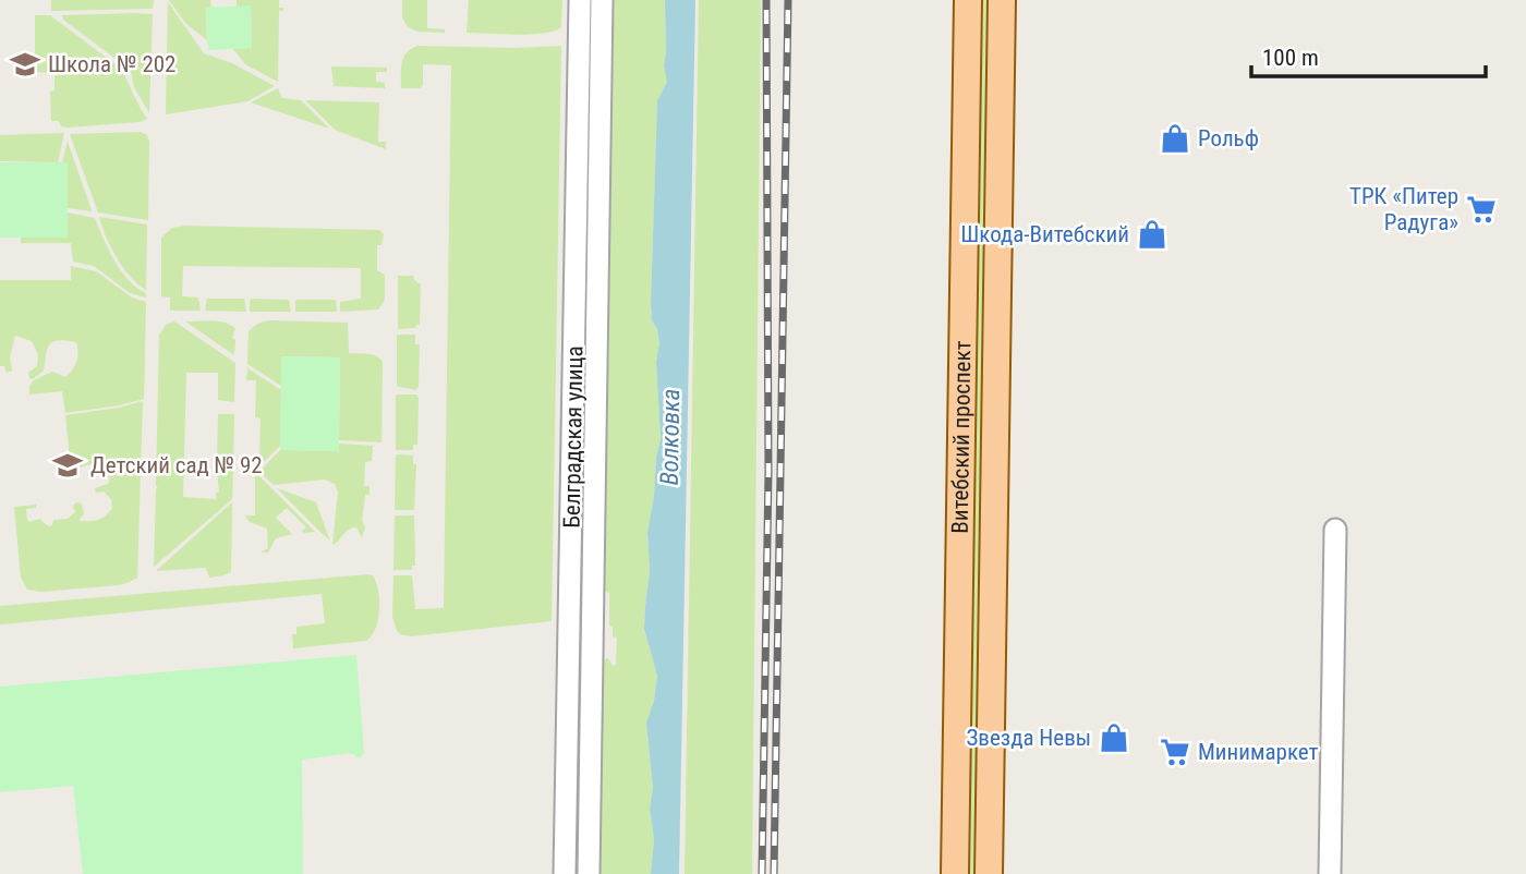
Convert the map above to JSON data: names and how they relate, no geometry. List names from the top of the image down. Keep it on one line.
{"streets":{"main road":["Витебский проспект"],"street":["Белградская улица"]},"water":["Волковка"],"places":{"school or university":["Школа № 202","Детский сад № 92"],"shop":["Рольф","Шкода-Витебский","Звезда Невы"],"supermarket":["ТРК «Питер Радуга»","Минимаркет"]},"scale_bar":"100 m"}
